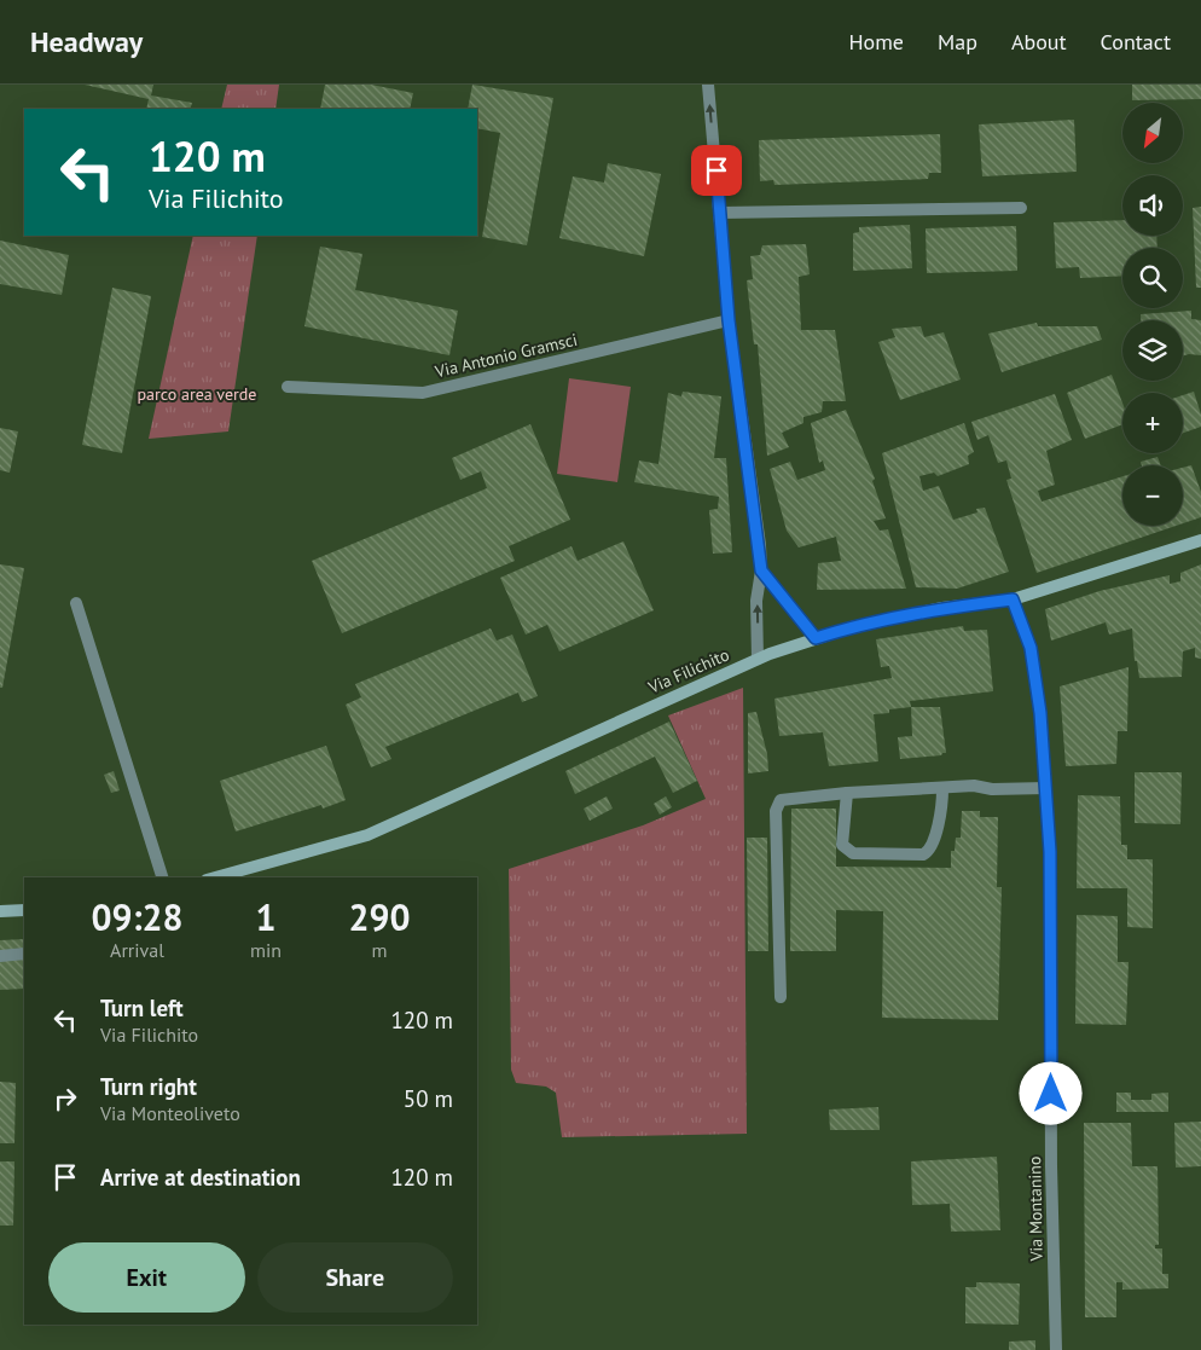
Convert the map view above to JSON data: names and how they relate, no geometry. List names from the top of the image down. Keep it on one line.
{"streets":{"street":["Via Antonio Gramsci","Via Filichito","Via Montanino"]},"crossings":[["Via Filichito","Via Montanino"]],"parks":["parco area verde"],"north":"bottom left","page":{"header":"Headway","nav":["Home","Map","About","Contact"],"map_buttons":["+","−"],"turn":["120 m","Via Filichito"],"eta":["09:28","Arrival","1","min","290","m"],"list":[{"name":"Turn left","note":"Via Filichito","value":"120 m"},{"name":"Turn right","note":"Via Monteoliveto","value":"50 m"},{"name":"Arrive at destination","value":"120 m"}],"buttons":["Exit","Share"]}}
